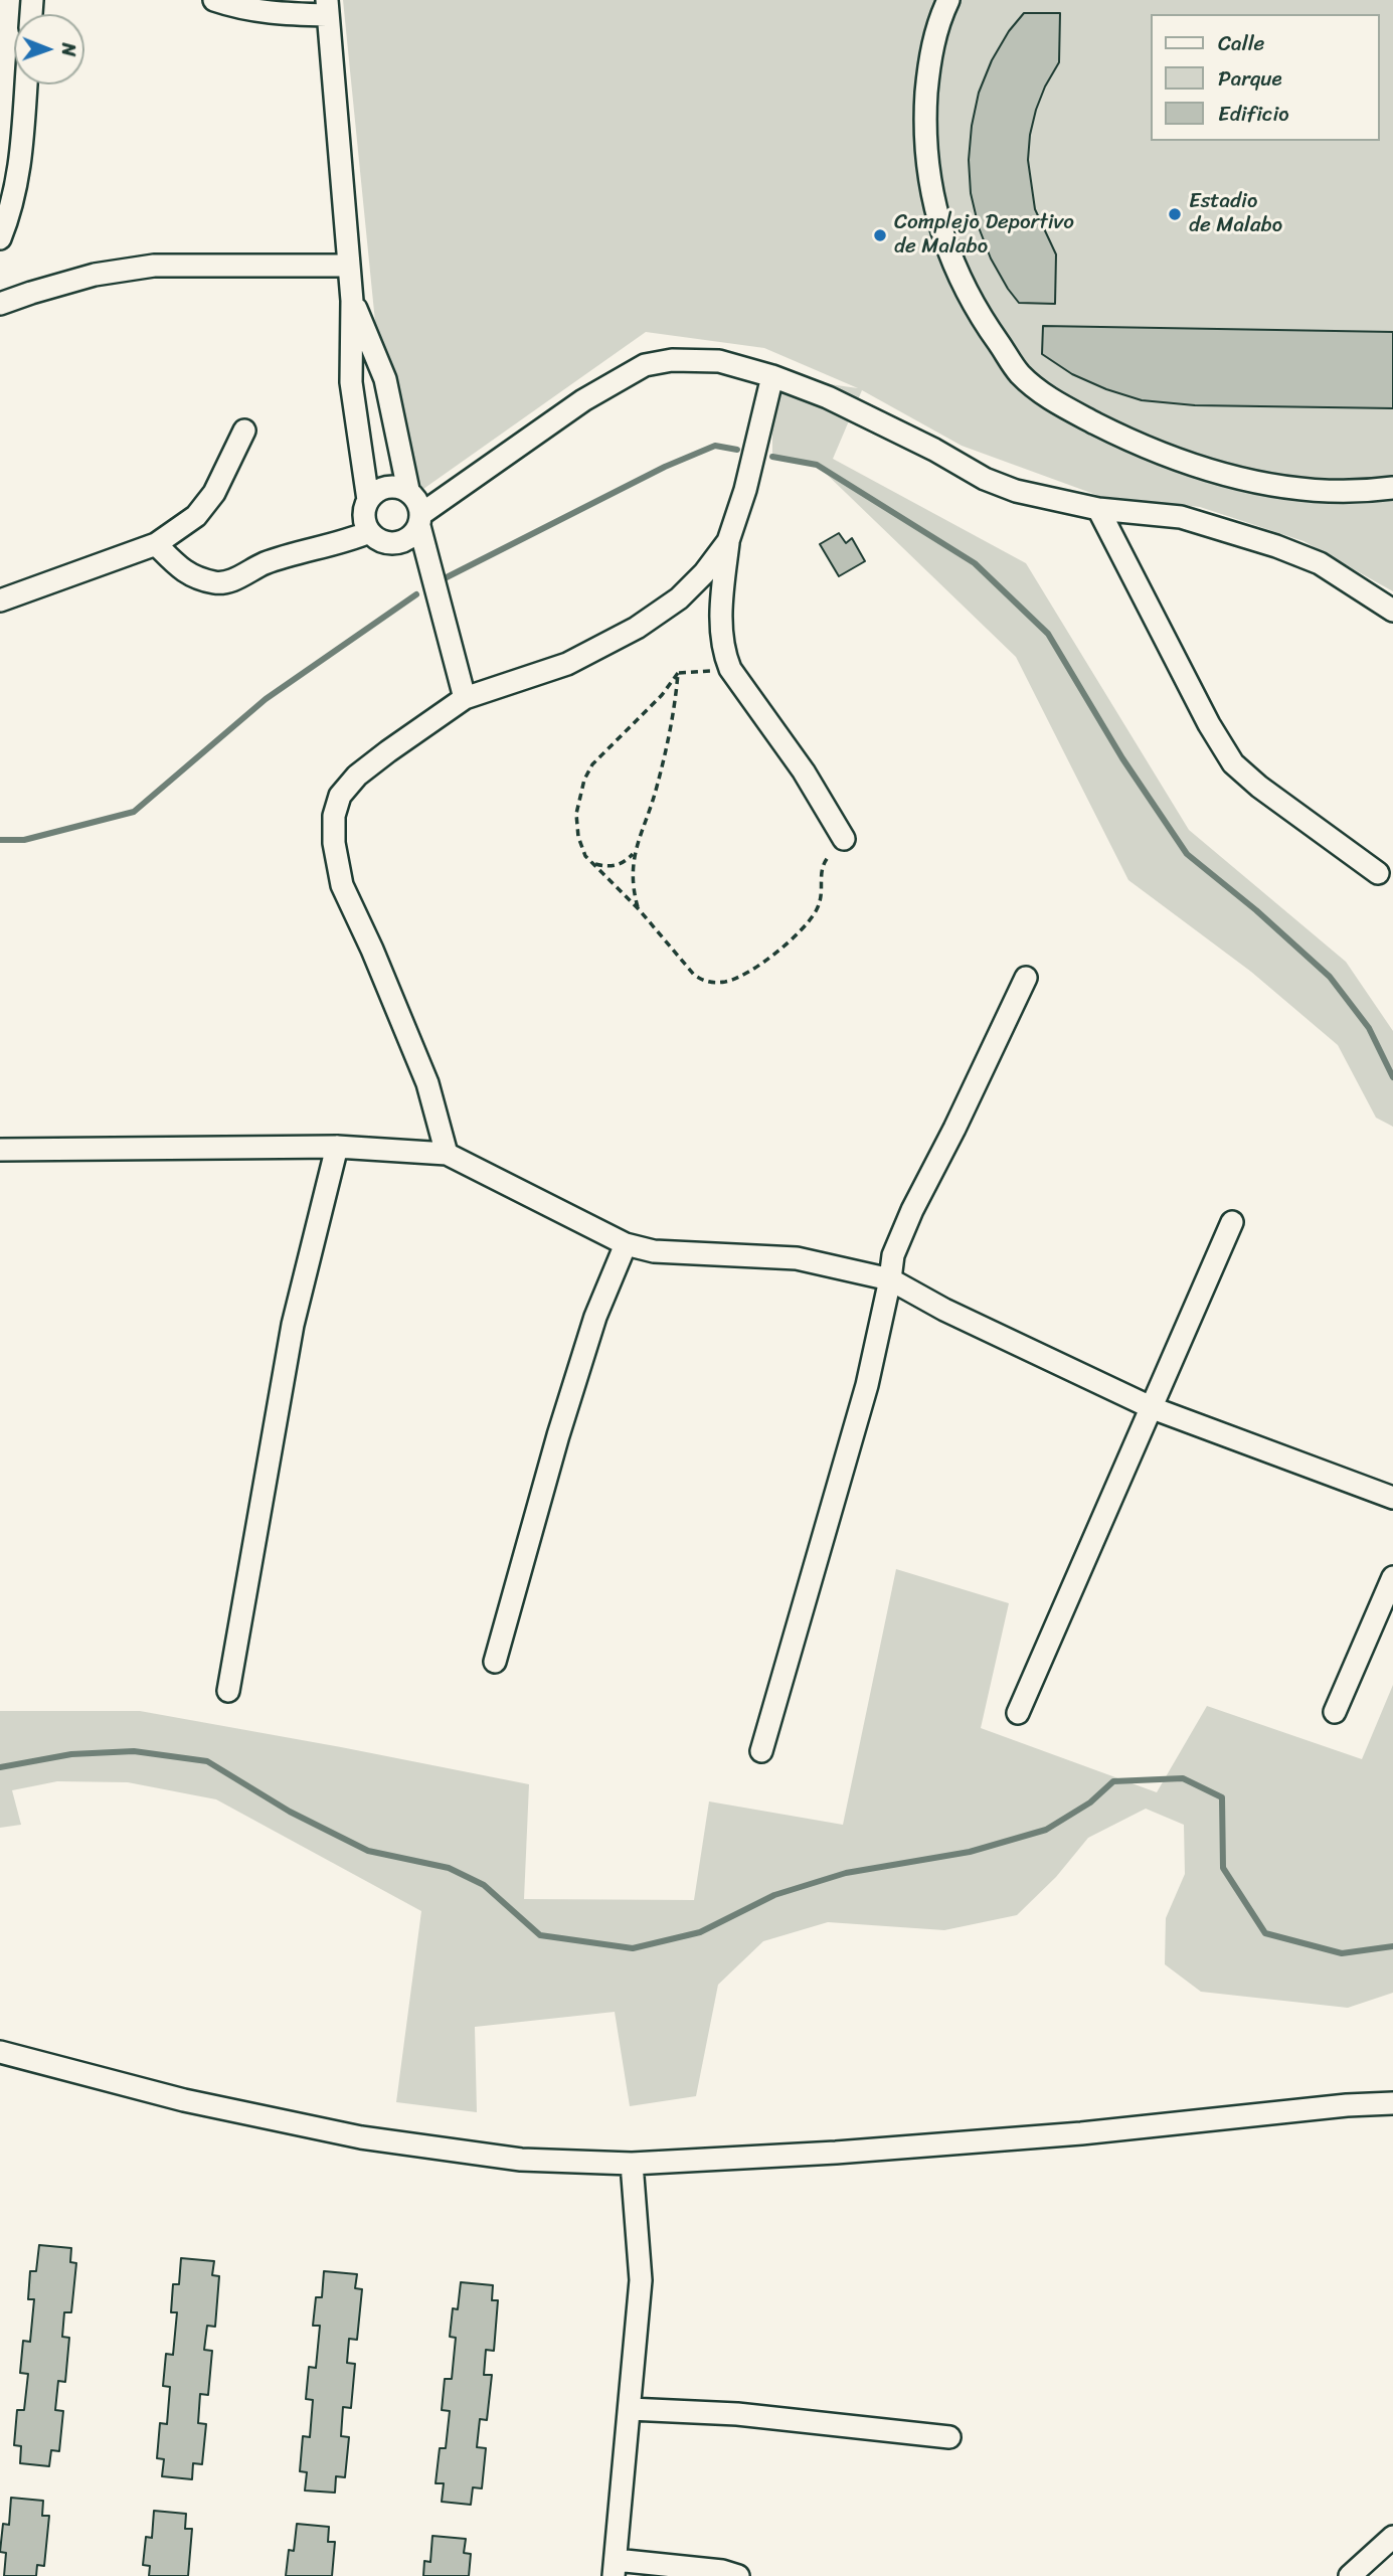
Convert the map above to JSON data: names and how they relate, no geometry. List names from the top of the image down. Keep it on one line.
{"places":["Estadio de Malabo","Complejo Deportivo de Malabo"],"legend":["Calle","Parque","Edificio"],"north":"right"}
